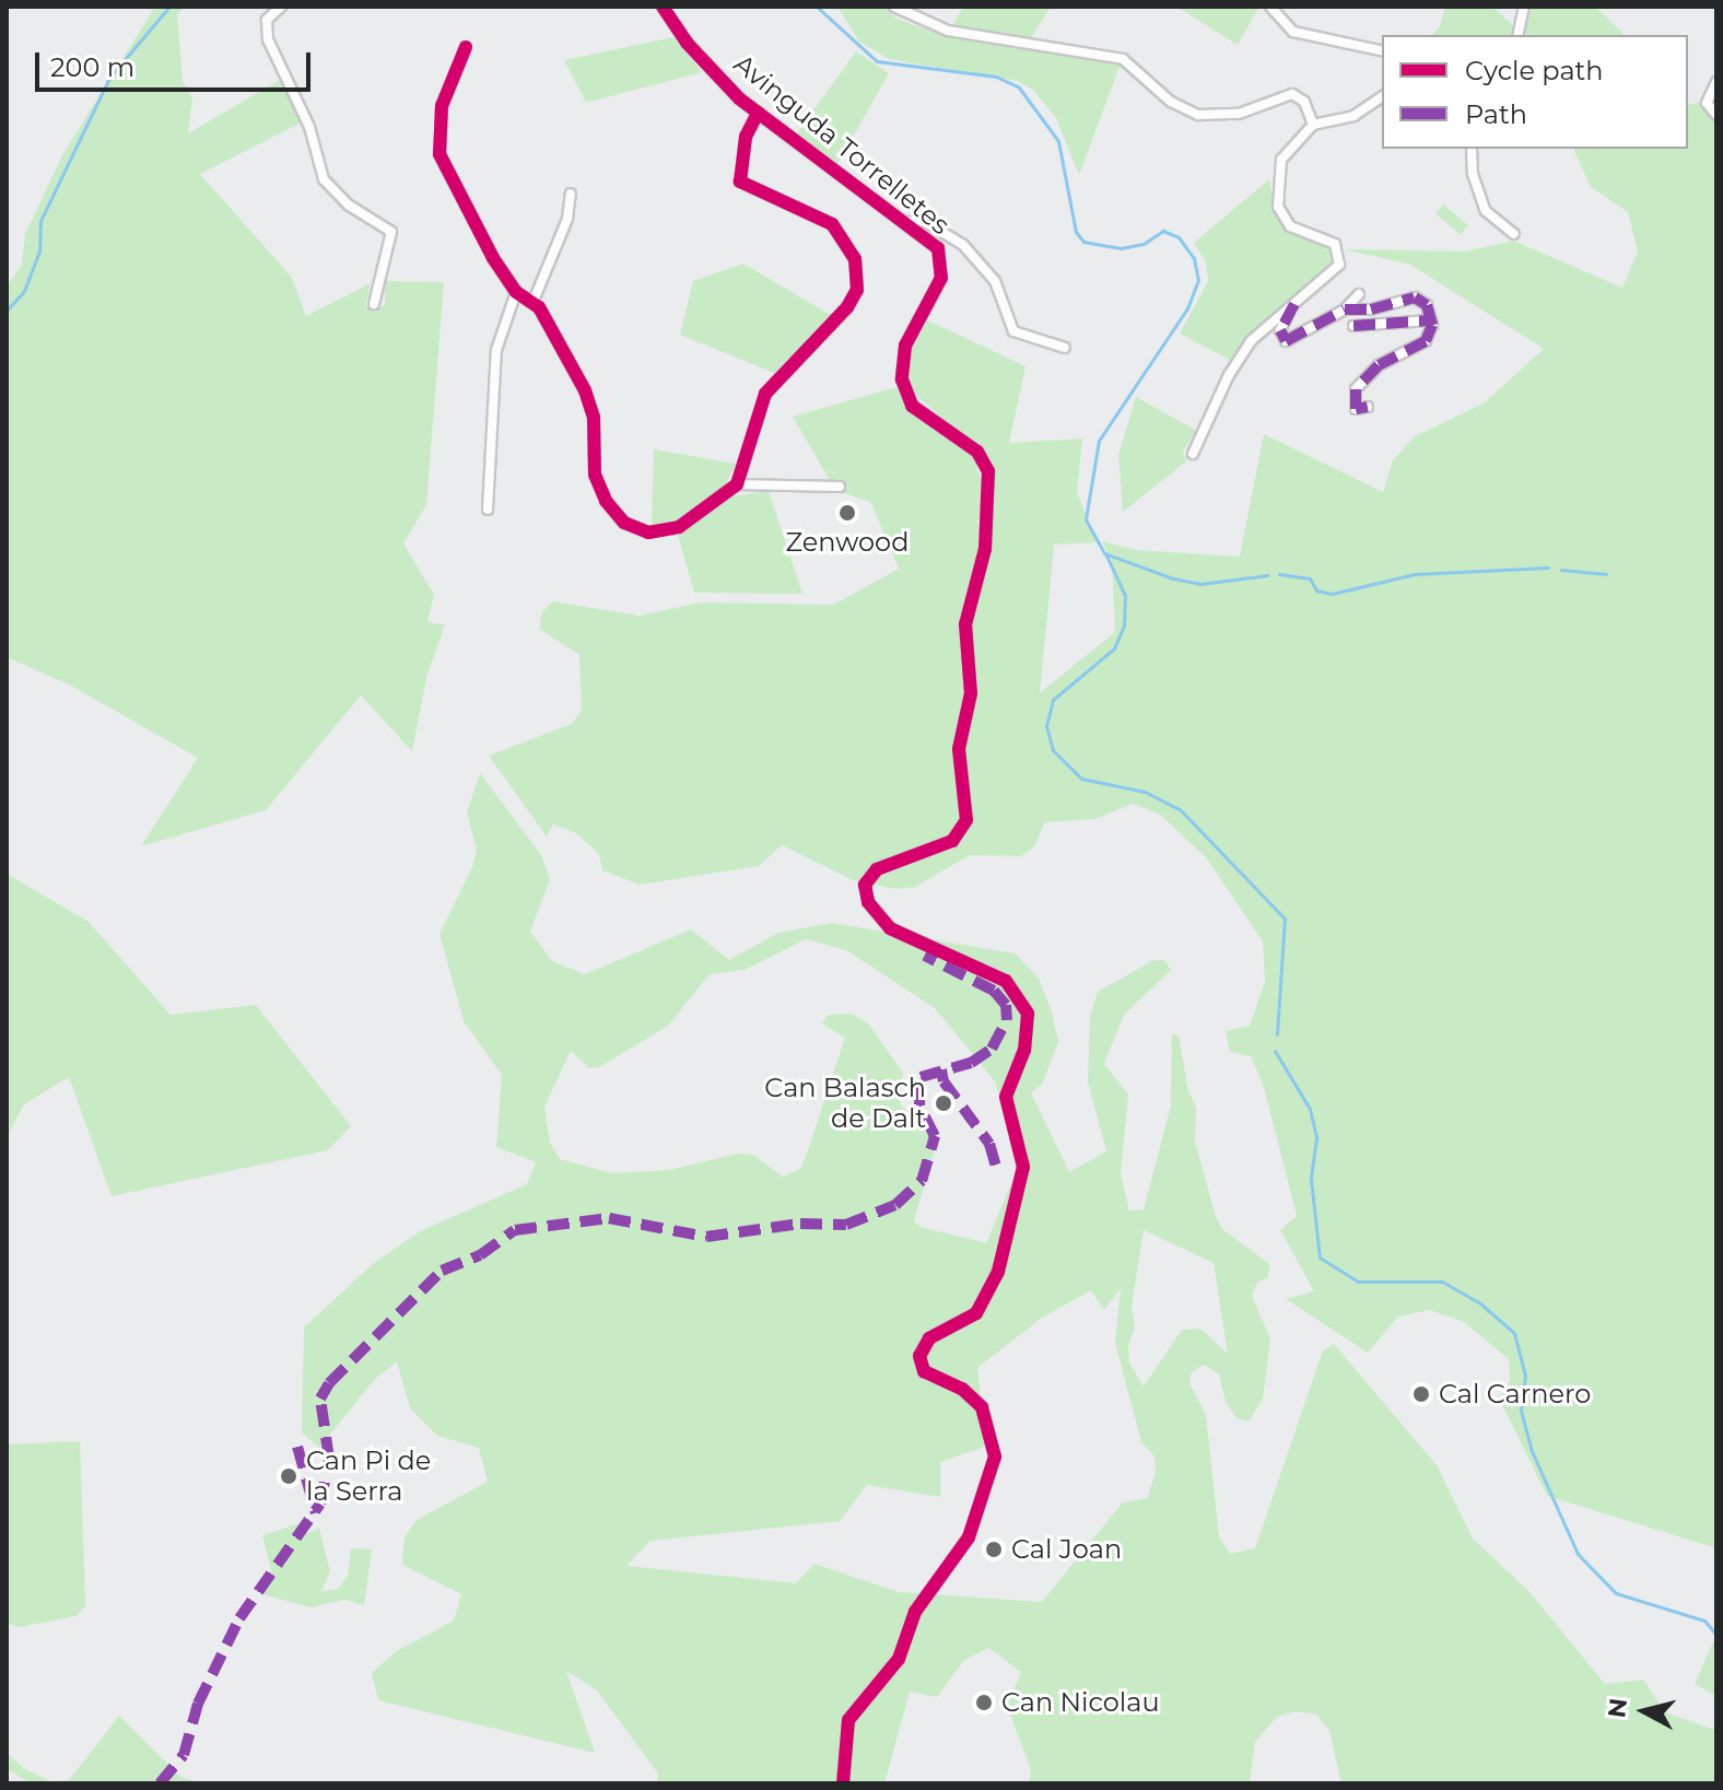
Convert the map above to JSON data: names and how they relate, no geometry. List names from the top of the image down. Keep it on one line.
{"streets":{"street":["Avinguda Torrelletes"]},"places":["Zenwood","Can Balasch de Dalt","Cal Carnero","Can Pi de la Serra","Cal Joan","Can Nicolau"],"legend":["Cycle path","Path"],"scale_bar":"200 m","north":"left"}
